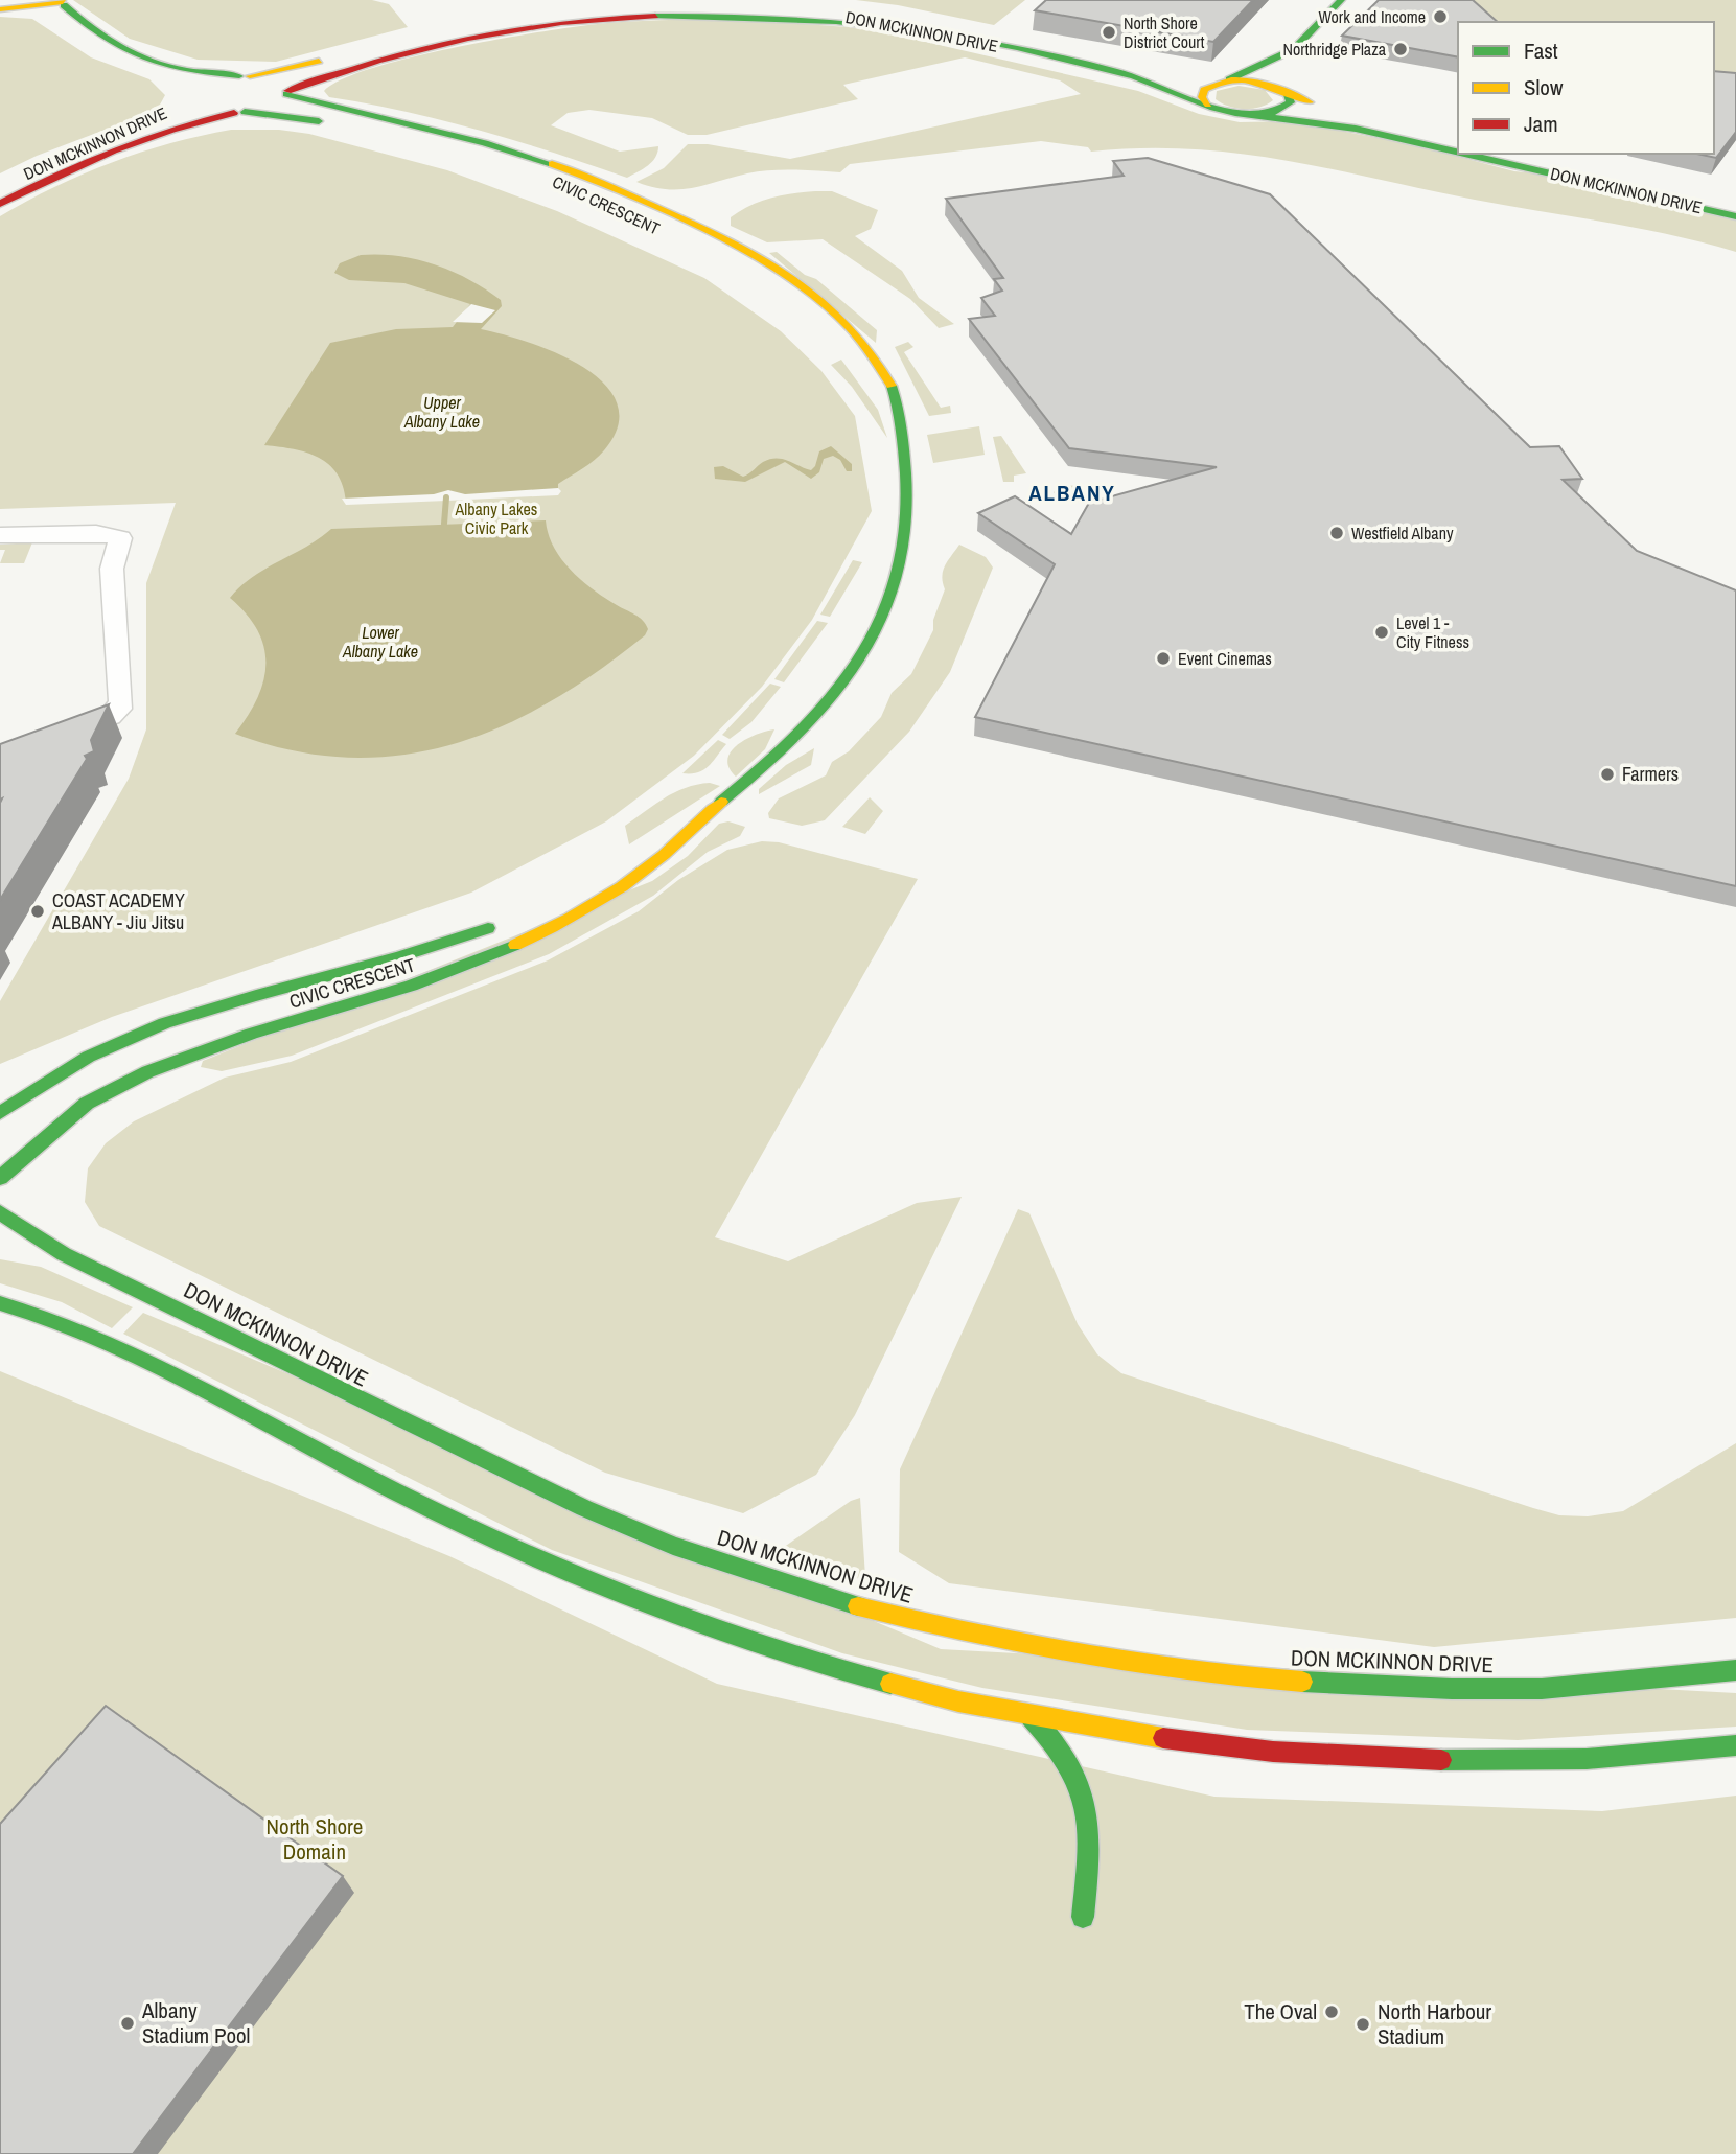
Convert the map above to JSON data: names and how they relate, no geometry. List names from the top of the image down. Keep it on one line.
{"streets":{"main road":["DON MCKINNON DRIVE","CIVIC CRESCENT"]},"crossings":[["DON MCKINNON DRIVE","CIVIC CRESCENT"]],"districts":["ALBANY"],"water":["Upper Albany Lake","Lower Albany Lake"],"parks":["Albany Lakes Civic Park","North Shore Domain"],"places":["Work and Income","North Shore District Court","Northridge Plaza","Westfield Albany","Level 1 - City Fitness","Event Cinemas","Farmers","COAST ACADEMY ALBANY - Jiu Jitsu","The Oval","Albany Stadium Pool","North Harbour Stadium"],"legend":["Fast","Slow","Jam"]}
